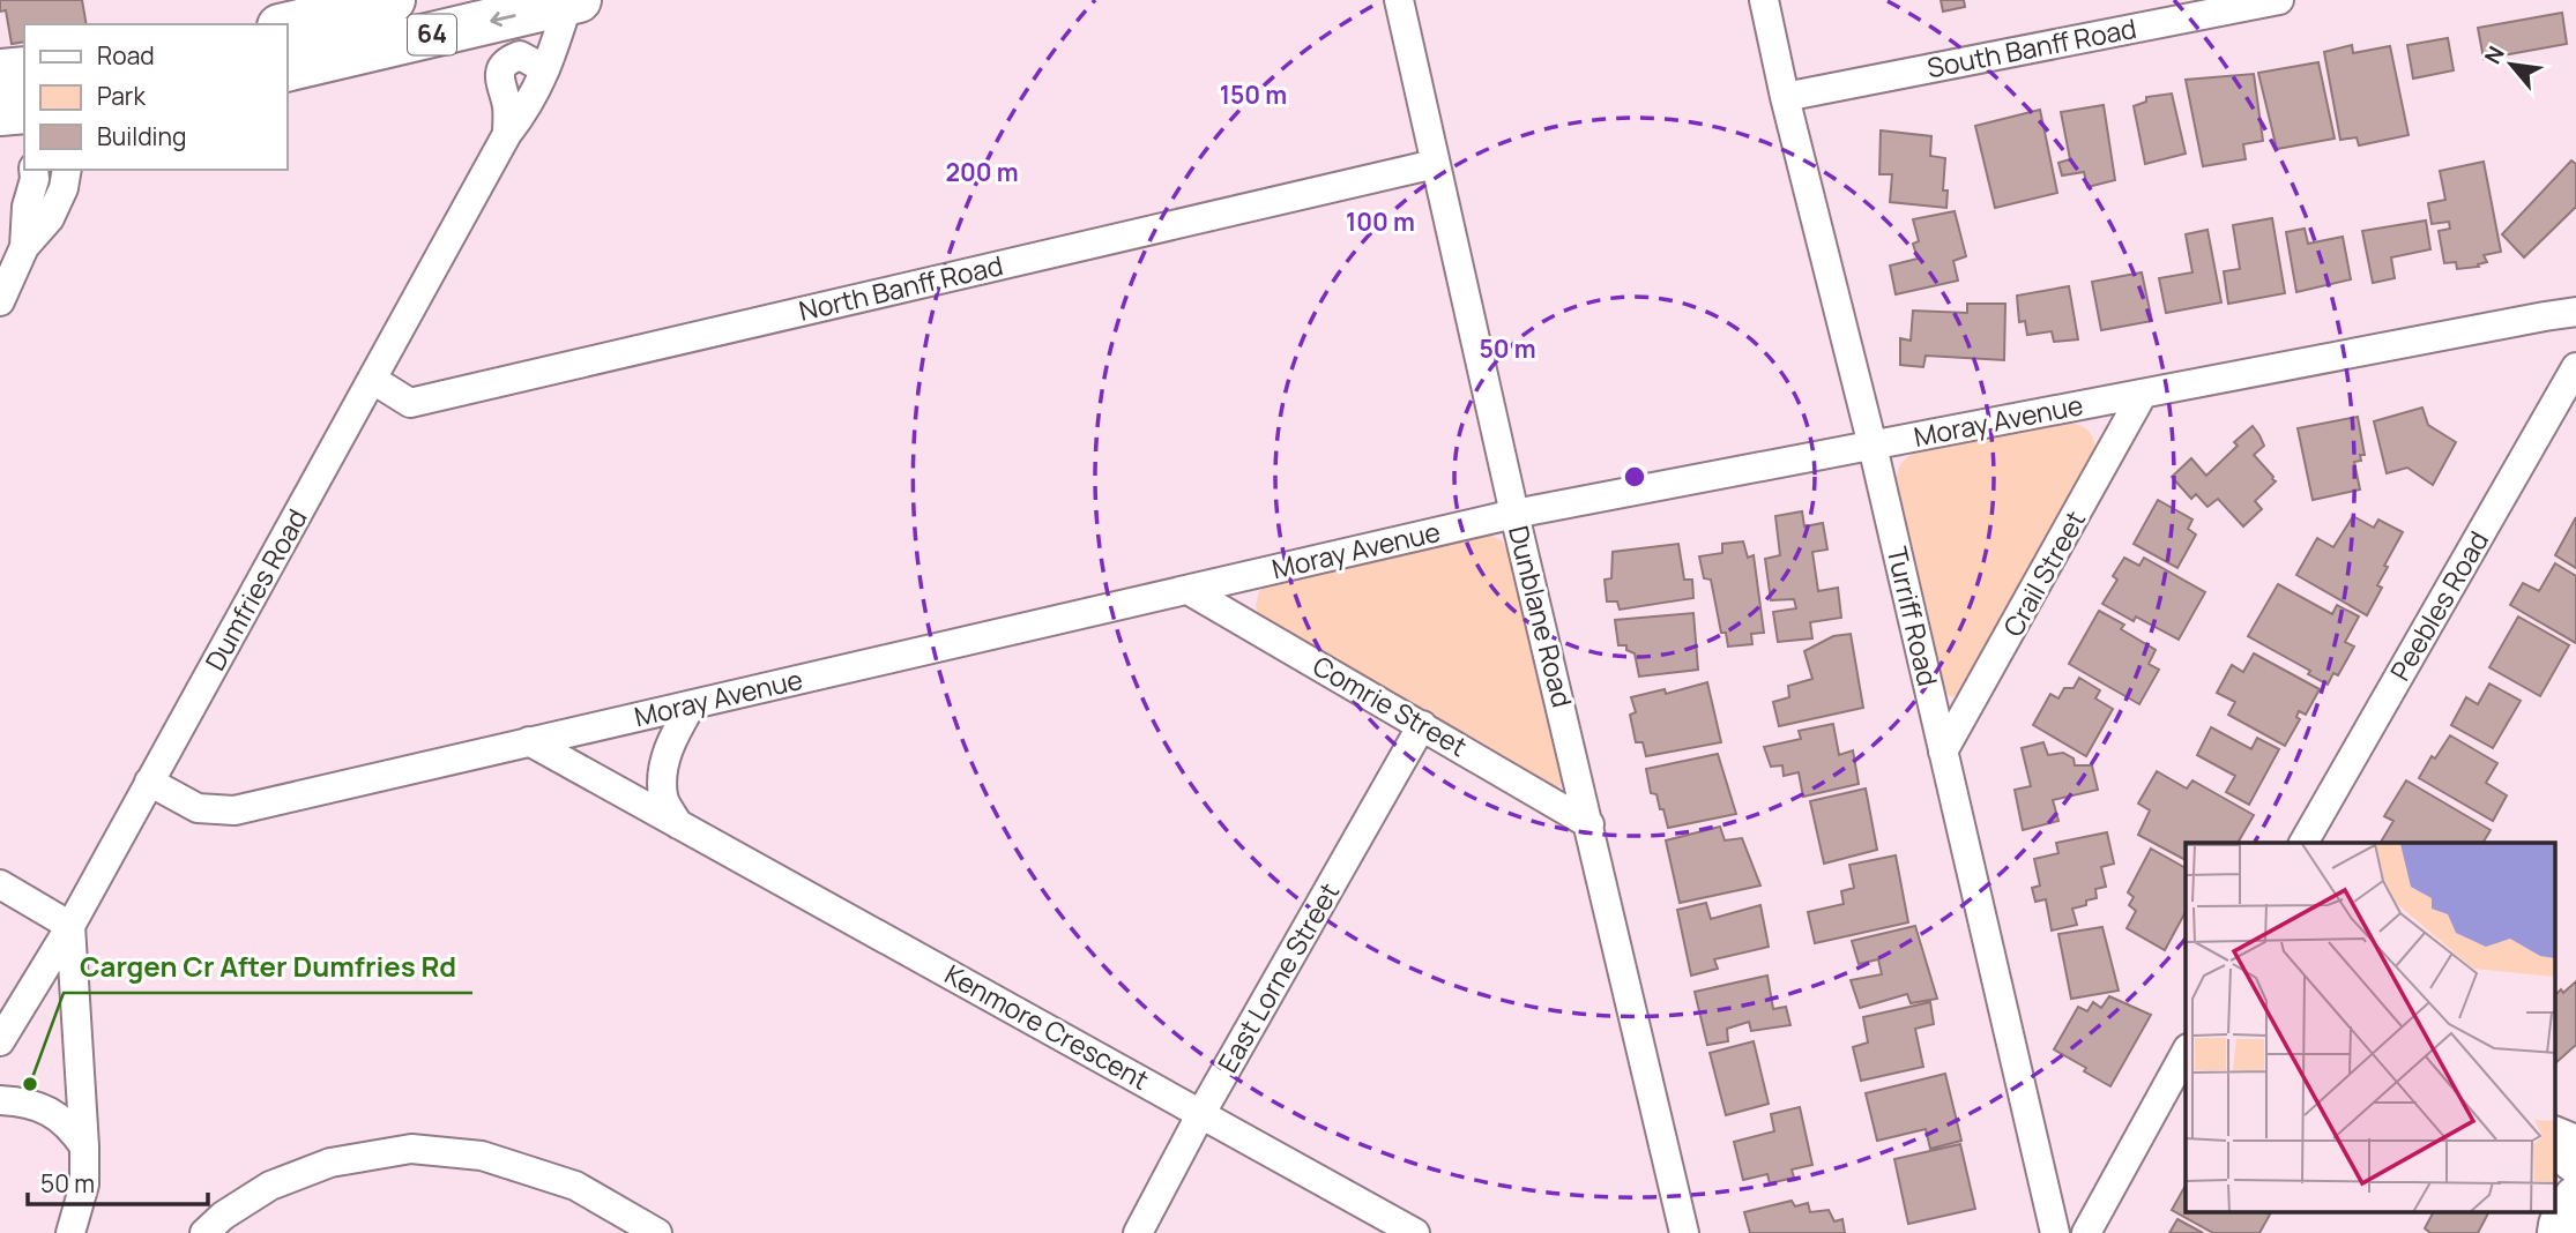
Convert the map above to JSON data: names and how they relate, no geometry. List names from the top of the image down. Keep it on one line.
{"streets":{"main road":["64"],"street":["South Banff Road","North Banff Road","Moray Avenue","Crail Street","Dumfries Road","Peebles Road","Dunblane Road","Turriff Road","Comrie Street","East Lorne Street","Kenmore Crescent"]},"crossings":[["64","Dumfries Road"],["South Banff Road","Turriff Road"],["North Banff Road","Dumfries Road"],["North Banff Road","Dunblane Road"],["Moray Avenue","Crail Street"],["Moray Avenue","Dumfries Road"],["Moray Avenue","Dunblane Road"],["Moray Avenue","Turriff Road"],["Moray Avenue","Comrie Street"],["Moray Avenue","Kenmore Crescent"],["Crail Street","Turriff Road"],["Dunblane Road","Comrie Street"],["Comrie Street","East Lorne Street"],["East Lorne Street","Kenmore Crescent"]],"places":["Cargen Cr After Dumfries Rd"],"legend":["Road","Park","Building"],"scale_bar":"50 m","north":"top left","rings":["150 m","200 m","100 m","50 m"]}
